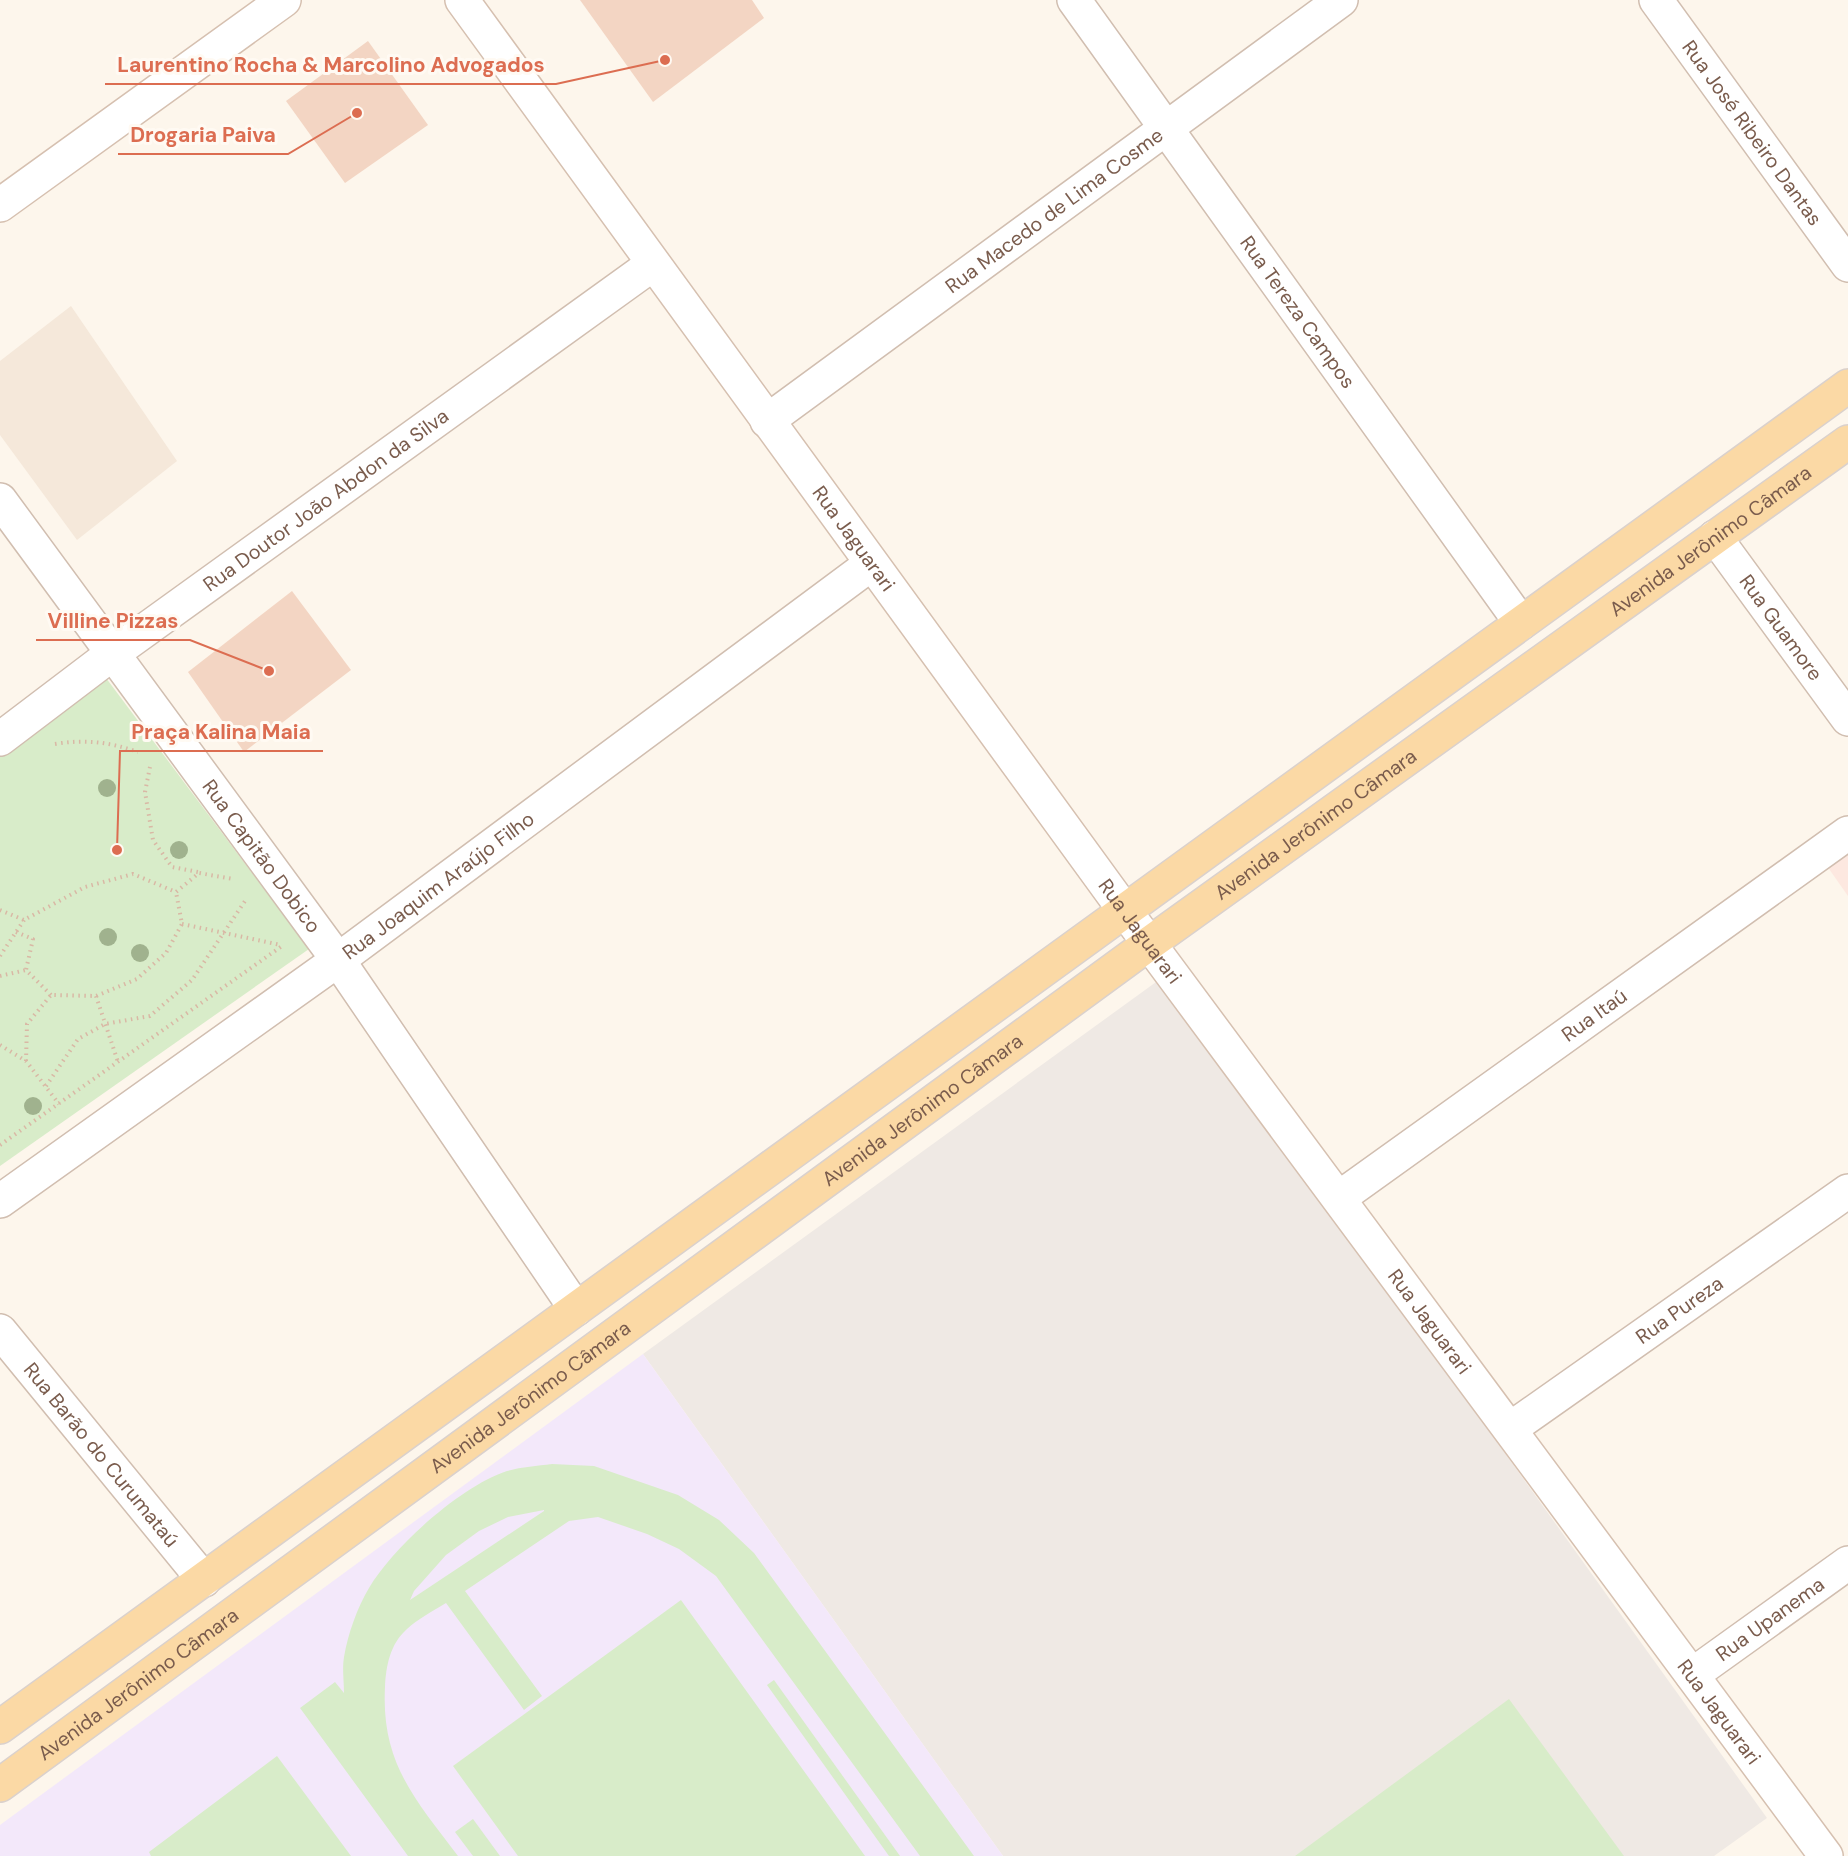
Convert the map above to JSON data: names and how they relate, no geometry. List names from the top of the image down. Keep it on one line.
{"streets":{"main road":["Avenida Jerônimo Câmara"],"street":["Rua José Ribeiro Dantas","Rua Macedo de Lima Cosme","Rua Tereza Campos","Rua Doutor João Abdon da Silva","Rua Jaguarari","Rua Guamore","Rua Capitão Dobico","Rua Joaquim Araújo Filho","Rua Itaú","Rua Pureza","Rua Barão do Curumataú","Rua Upanema"]},"crossings":[["Rua Macedo de Lima Cosme","Rua Tereza Campos"],["Rua Macedo de Lima Cosme","Rua Jaguarari"],["Rua Tereza Campos","Avenida Jerônimo Câmara"],["Rua Doutor João Abdon da Silva","Rua Jaguarari"],["Rua Doutor João Abdon da Silva","Rua Capitão Dobico"],["Rua Jaguarari","Avenida Jerônimo Câmara"],["Rua Jaguarari","Rua Joaquim Araújo Filho"],["Rua Jaguarari","Rua Itaú"],["Rua Jaguarari","Rua Pureza"],["Rua Jaguarari","Rua Upanema"],["Avenida Jerônimo Câmara","Rua Guamore"],["Avenida Jerônimo Câmara","Rua Capitão Dobico"],["Avenida Jerônimo Câmara","Rua Barão do Curumataú"],["Rua Capitão Dobico","Rua Joaquim Araújo Filho"]],"places":["Laurentino Rocha & Marcolino Advogados","Drogaria Paiva","Villine Pizzas","Praça Kalina Maia"]}
